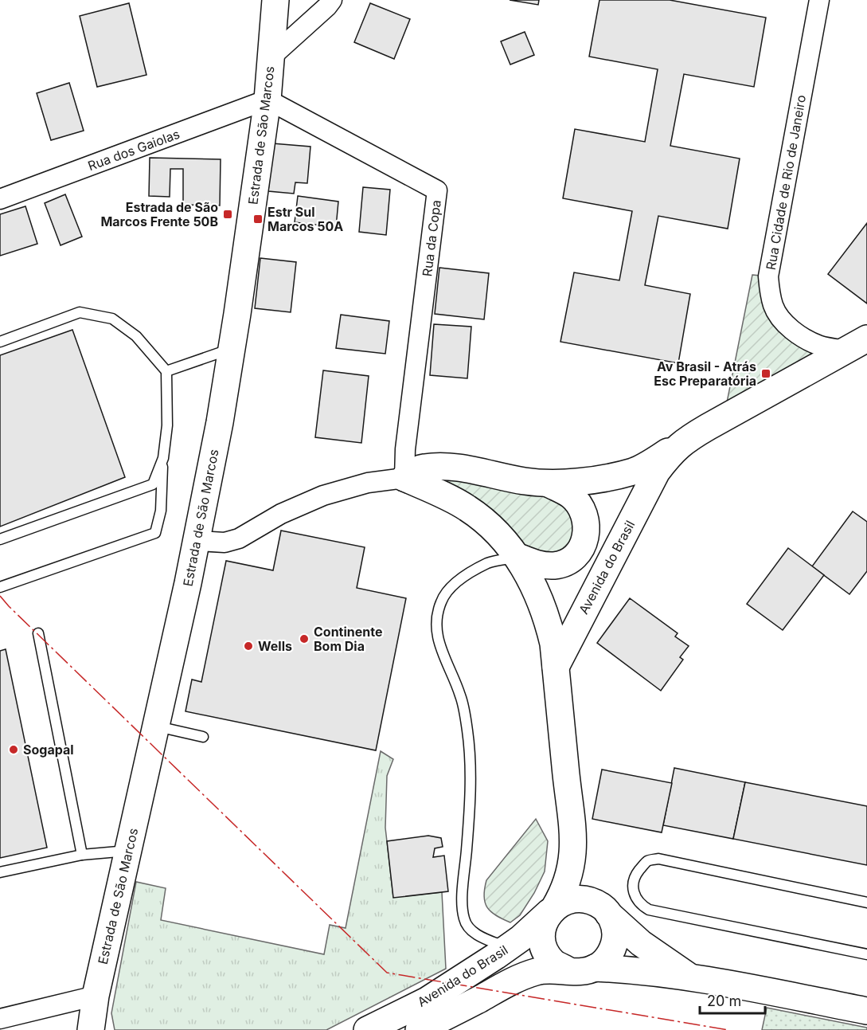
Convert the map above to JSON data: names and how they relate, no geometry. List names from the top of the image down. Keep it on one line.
{"streets":{"street":["Estrada de São Marcos","Rua dos Gaiolas","Rua Cidade de Rio de Janeiro","Rua da Copa","Avenida do Brasil"]},"crossings":[["Estrada de São Marcos","Rua dos Gaiolas"],["Estrada de São Marcos","Rua da Copa"],["Rua dos Gaiolas","Rua da Copa"],["Rua Cidade de Rio de Janeiro","Avenida do Brasil"]],"places":{"transit":["Estrada de São Marcos Frente 50B","Estr Sul Marcos 50A","Av Brasil - Atrás Esc Preparatória"],"other":["Continente Bom Dia","Wells","Sogapal"]},"scale_bar":"20 m"}
